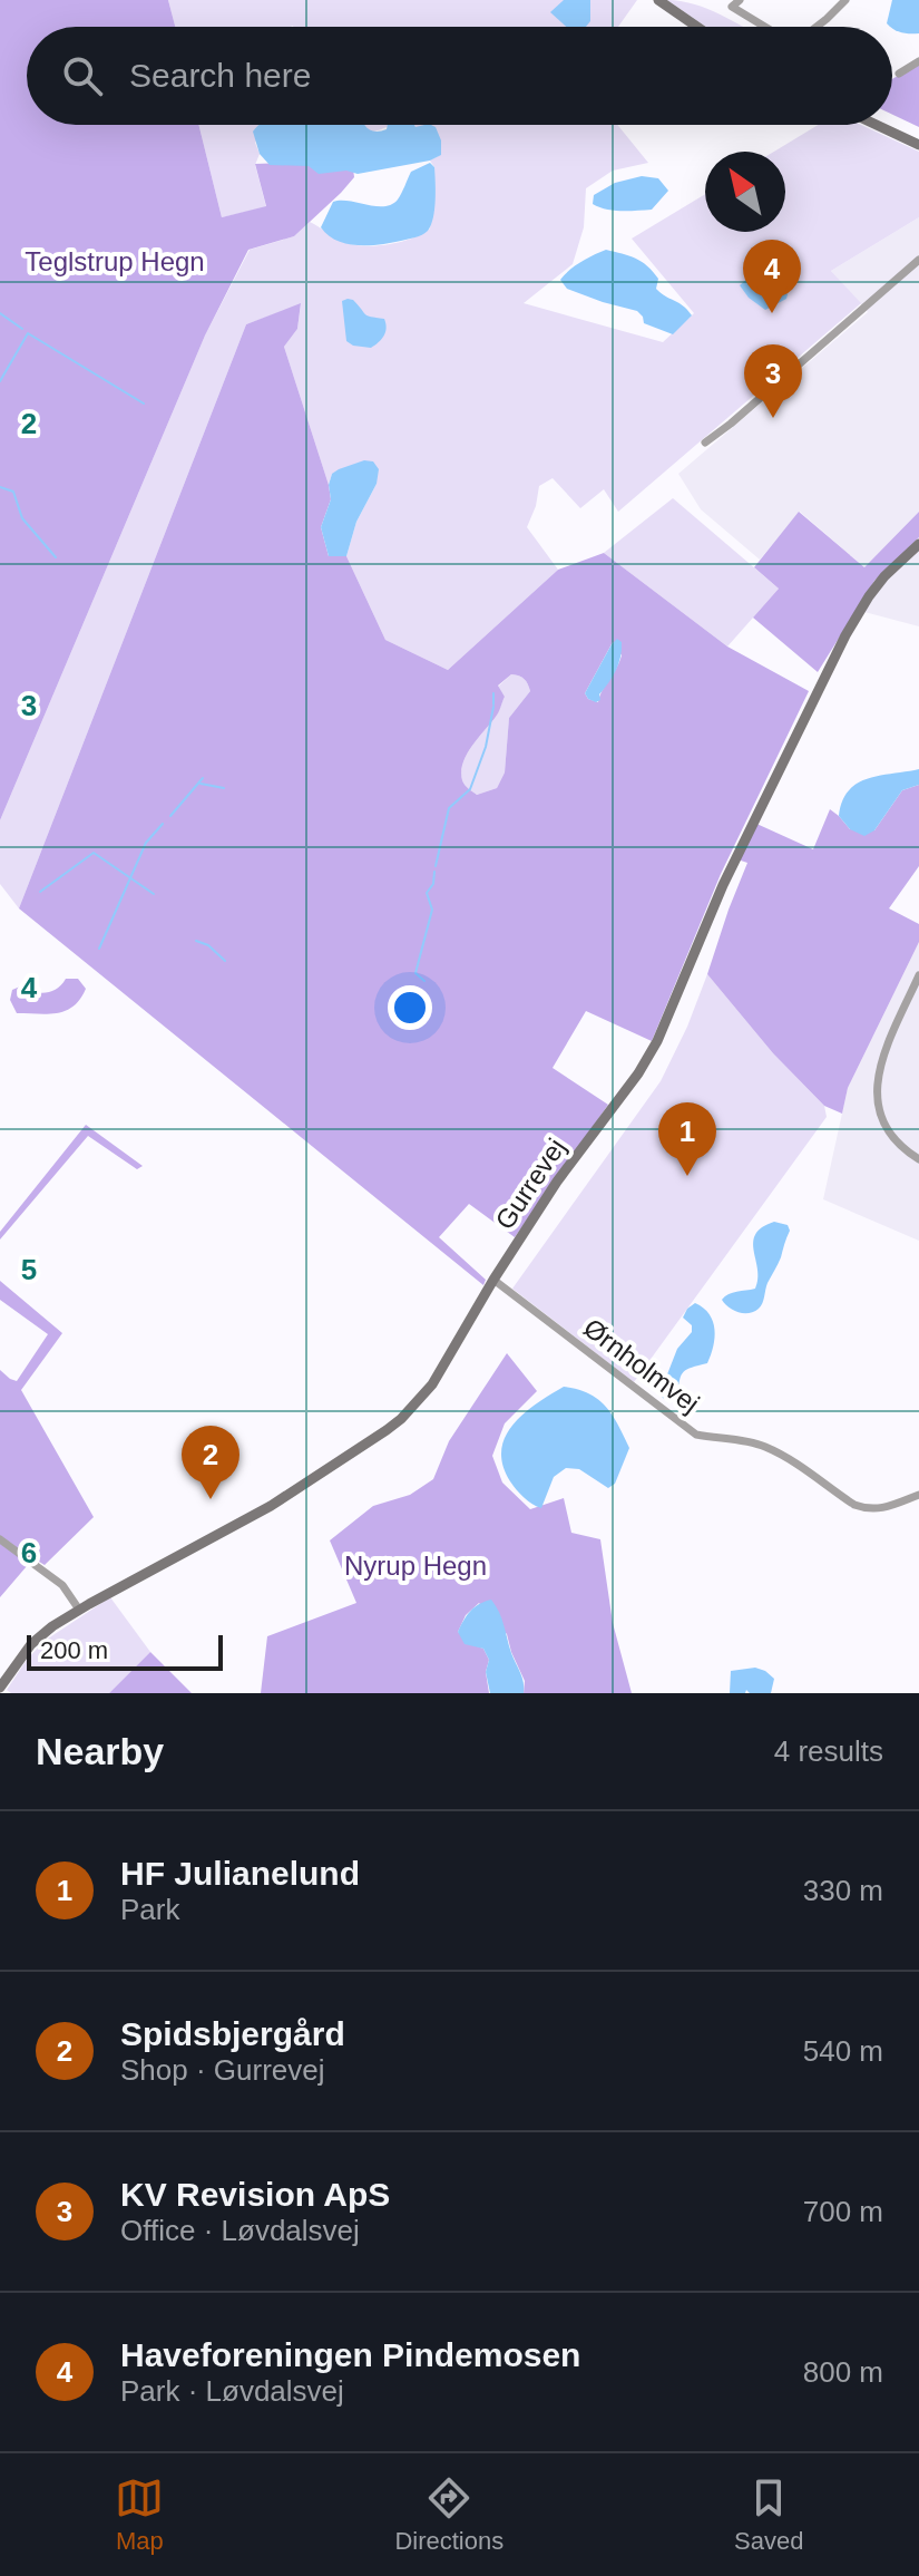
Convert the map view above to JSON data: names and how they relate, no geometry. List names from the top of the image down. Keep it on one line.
{"streets":{"street":["Gurrevej","Ørnholmvej"]},"crossings":[["Gurrevej","Ørnholmvej"]],"parks":["Teglstrup Hegn","Nyrup Hegn"],"scale_bar":"200 m","north":"top left","page":{"search":"Search here","pins":["4","3","1","2"],"scale":"200 m","heading":["Nearby","4 results"],"list":[{"mark":"1","name":"HF Julianelund","note":"Park","value":"330 m"},{"mark":"2","name":"Spidsbjergård","note":"Shop · Gurrevej","value":"540 m"},{"mark":"3","name":"KV Revision ApS","note":"Office · Løvdalsvej","value":"700 m"},{"mark":"4","name":"Haveforeningen Pindemosen","note":"Park · Løvdalsvej","value":"800 m"}],"nav":["Map","Directions","Saved"]},"grid":{"rows":["2","3","4","5","6"]}}
